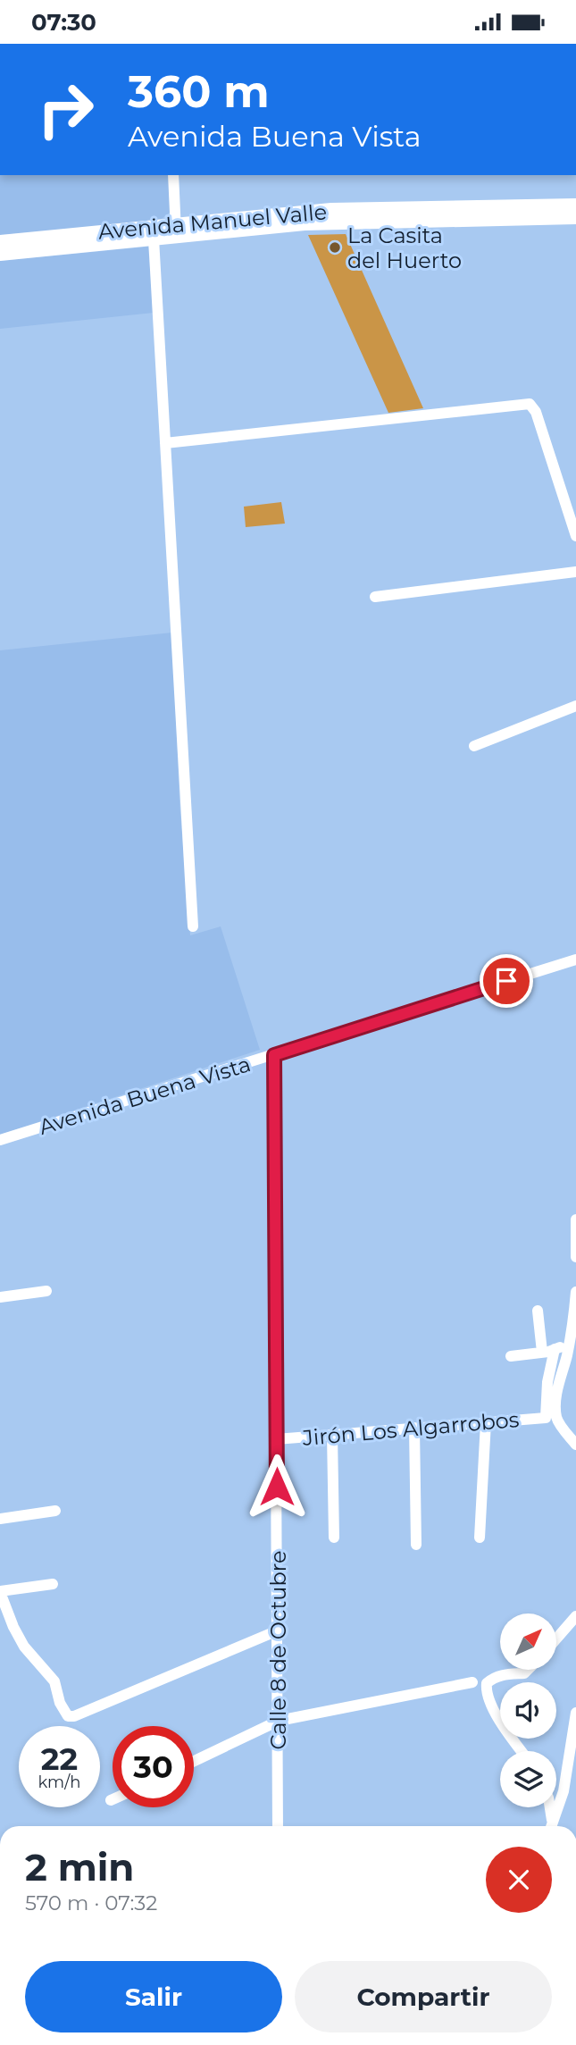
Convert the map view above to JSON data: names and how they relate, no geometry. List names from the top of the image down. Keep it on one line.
{"streets":{"main road":["Avenida Manuel Valle"],"street":["Avenida Buena Vista","Jirón Los Algarrobos","Calle 8 de Octubre"]},"crossings":[["Avenida Buena Vista","Calle 8 de Octubre"],["Jirón Los Algarrobos","Calle 8 de Octubre"]],"places":["La Casita del Huerto"],"north":"top right","page":{"status":"07:30","turn":["360 m","Avenida Buena Vista"],"speed":"22 km/h","limit":"30","heading":["2 min","570 m · 07:32"],"buttons":["Salir","Compartir"]}}
